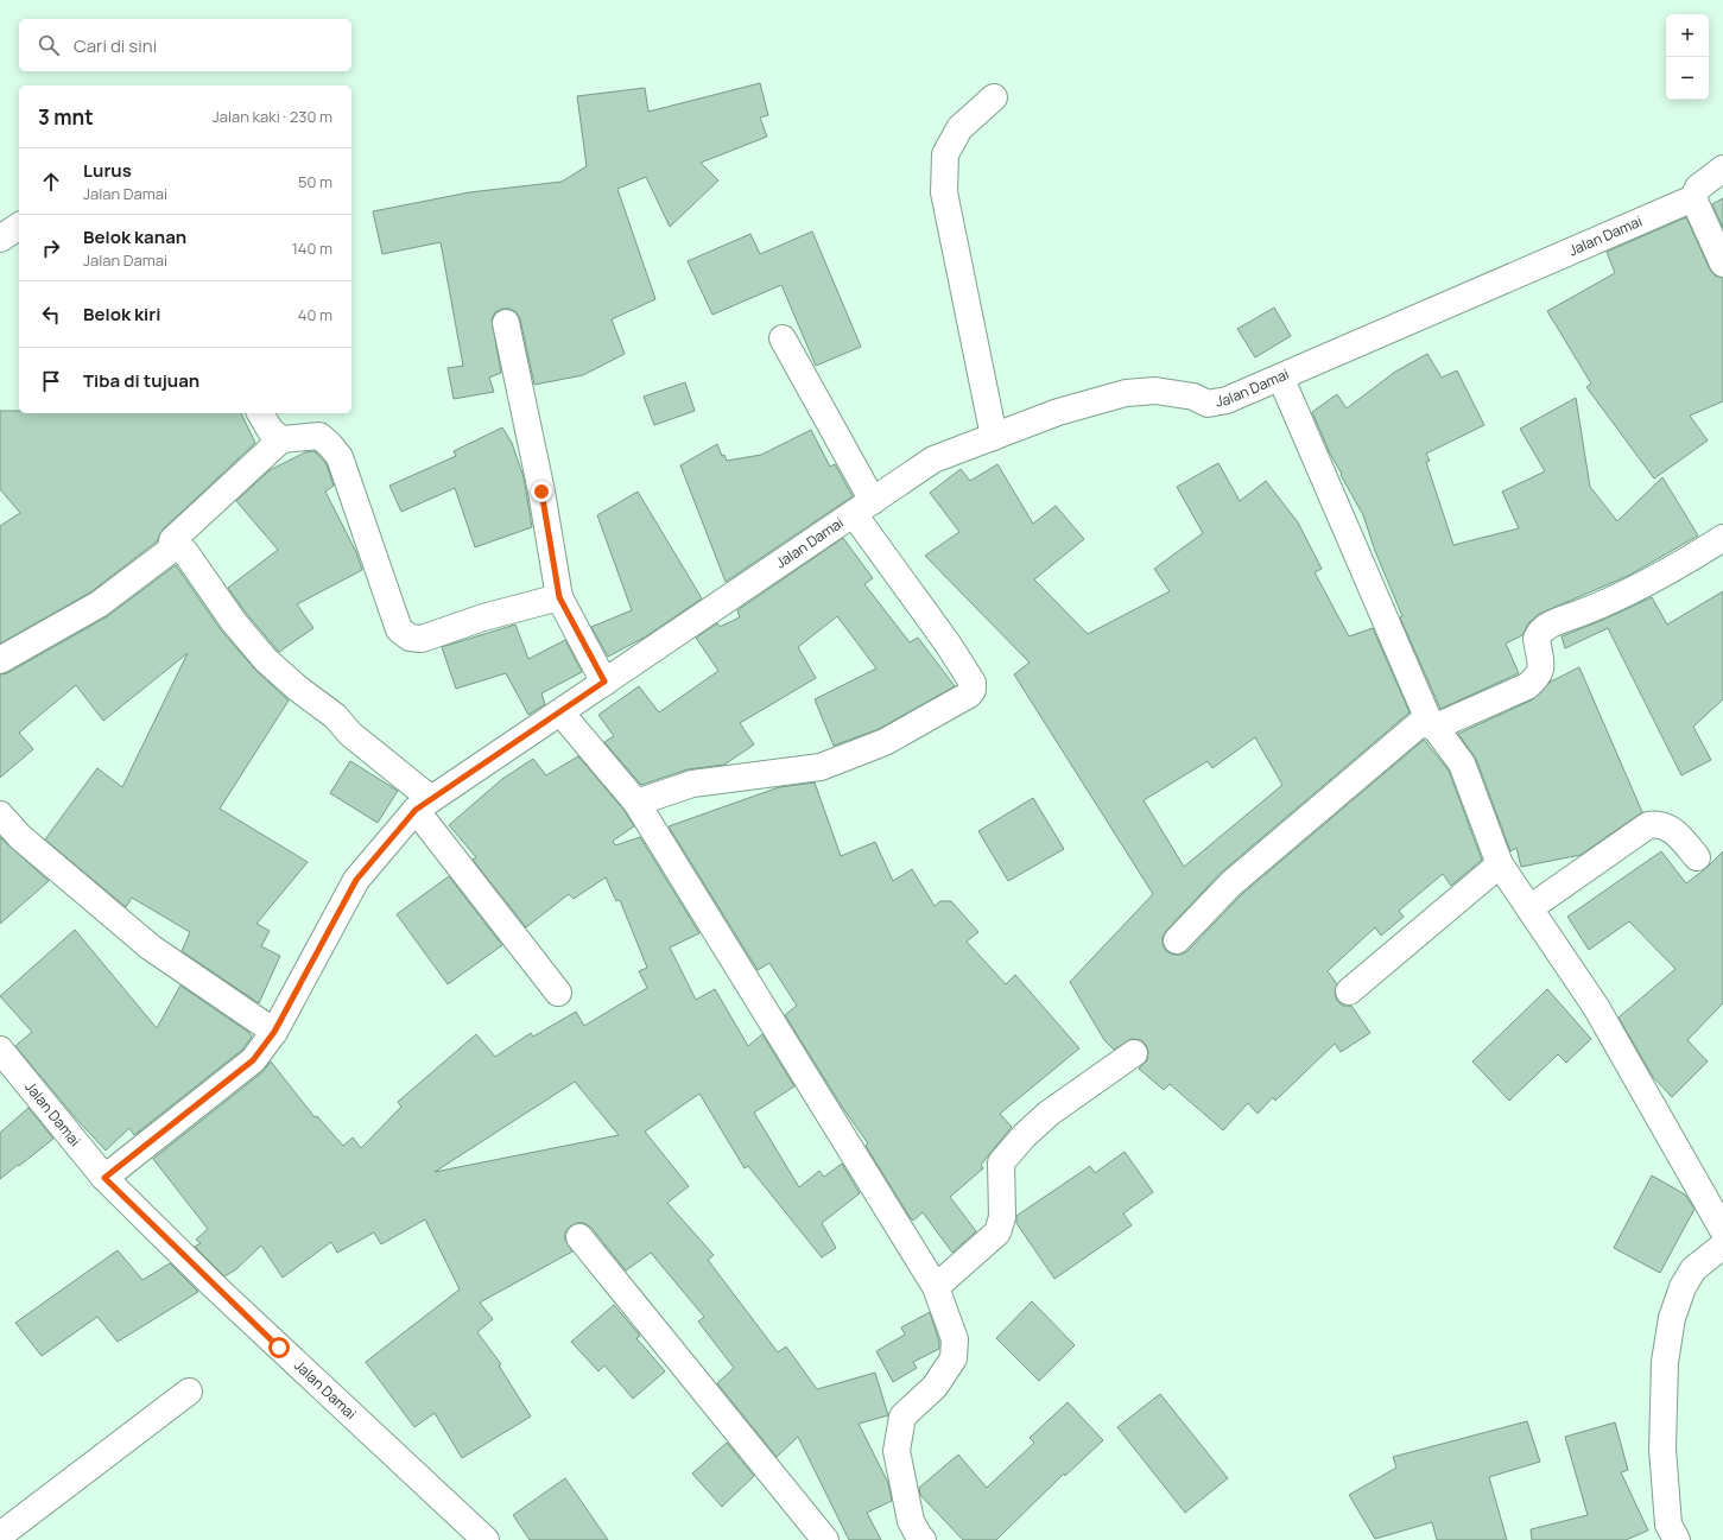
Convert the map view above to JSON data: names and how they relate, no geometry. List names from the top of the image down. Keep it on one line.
{"streets":{"street":["Jalan Damai"]},"page":{"map_buttons":["+","−"],"search":"Cari di sini","heading":["3 mnt","Jalan kaki · 230 m"],"list":[["Lurus","Jalan Damai","50 m"],["Belok kanan","Jalan Damai","140 m"],["Belok kiri","40 m"],"Tiba di tujuan"]}}
